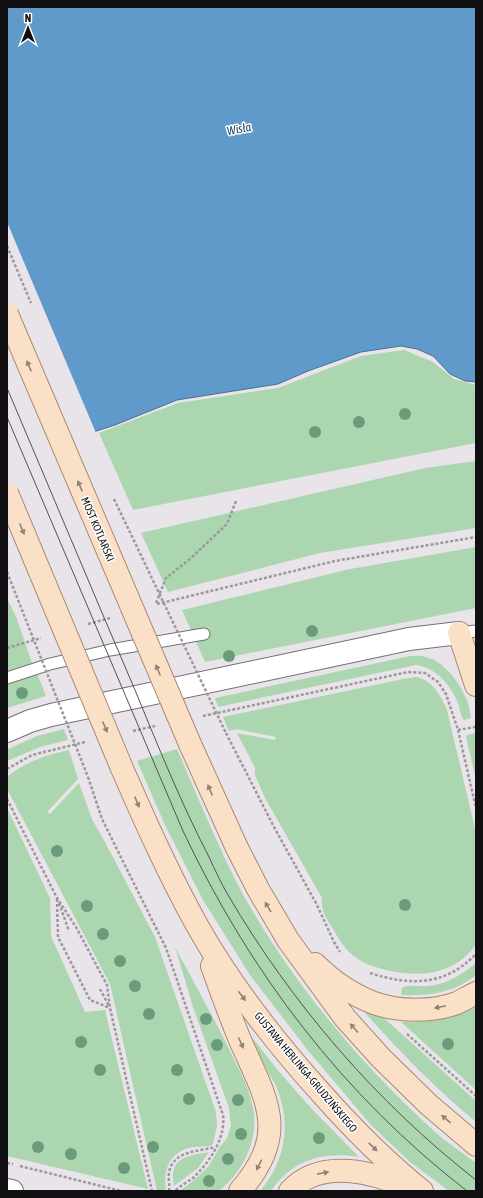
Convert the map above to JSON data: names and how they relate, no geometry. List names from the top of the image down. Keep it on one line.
{"streets":{"main road":["MOST KOTLARSKI","GUSTAWA HERLINGA-GRUDZIŃSKIEGO"]},"one_way":["MOST KOTLARSKI"],"water":["Wisła"],"north":"top"}
